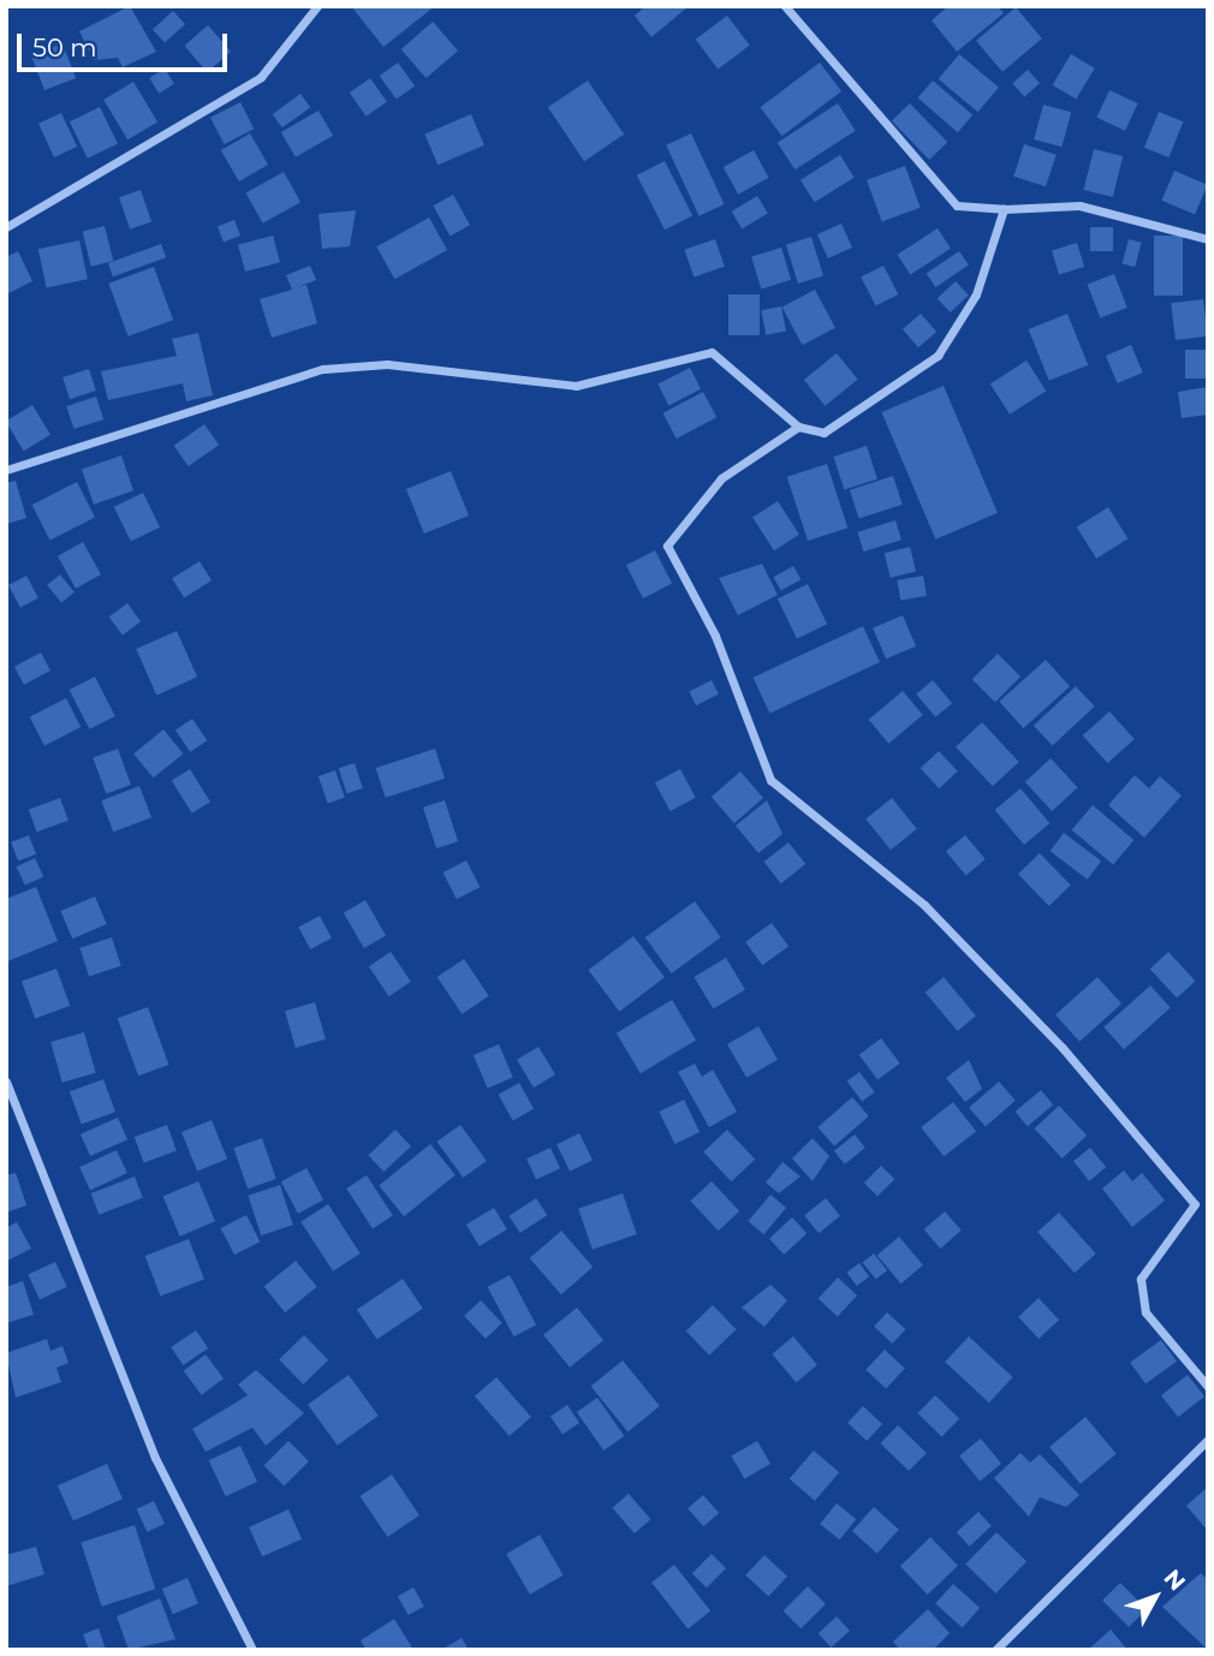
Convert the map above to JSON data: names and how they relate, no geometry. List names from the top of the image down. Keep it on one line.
{"scale_bar":"50 m","north":"top right"}
